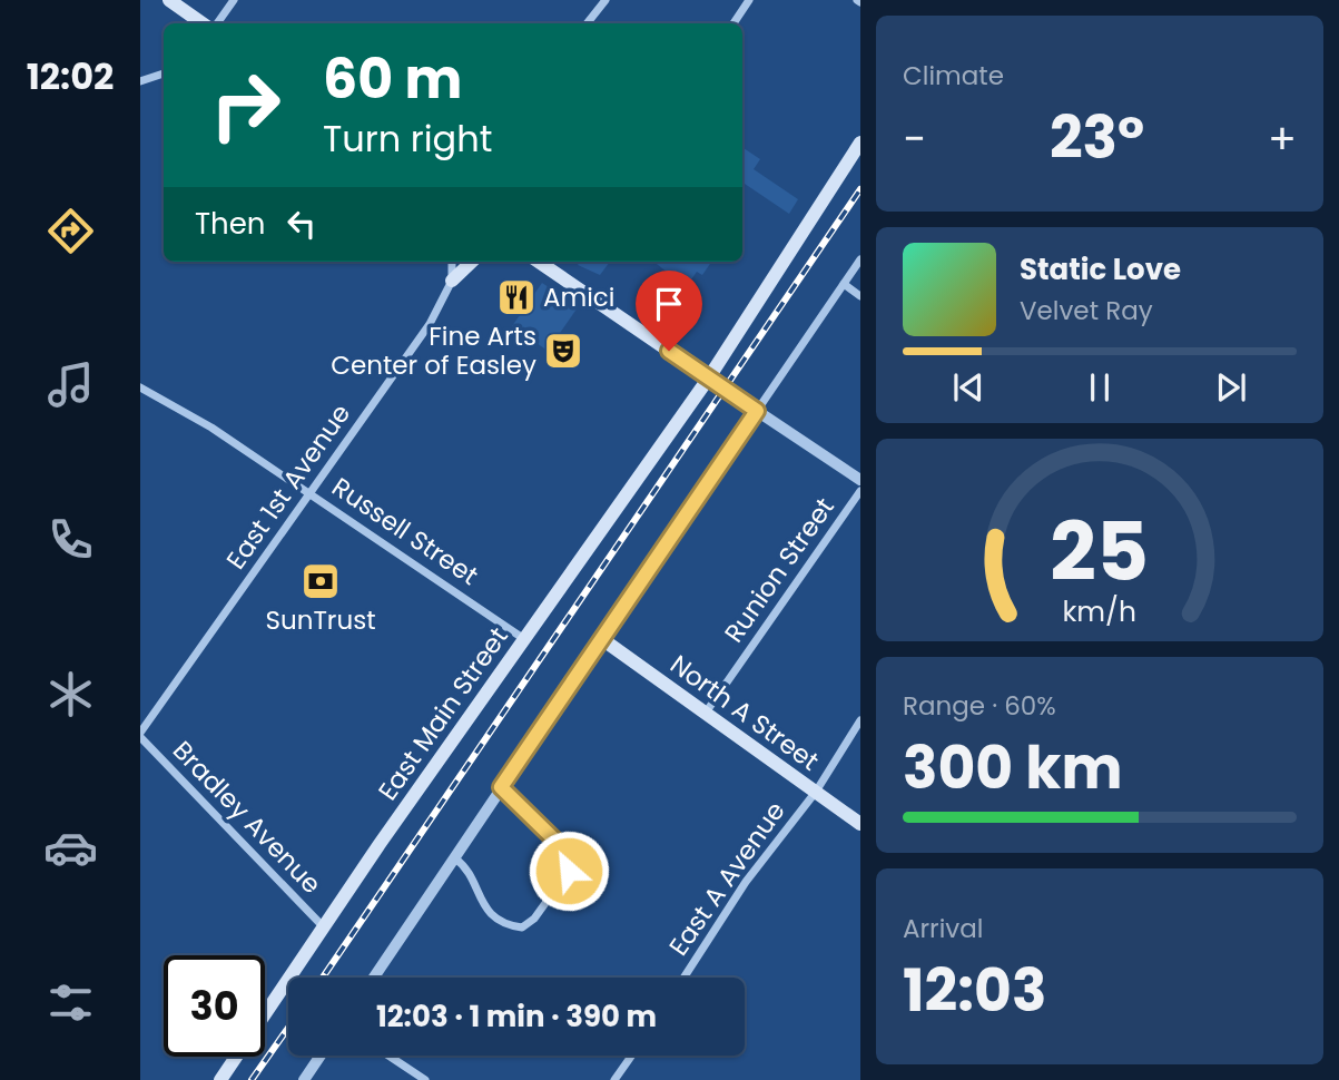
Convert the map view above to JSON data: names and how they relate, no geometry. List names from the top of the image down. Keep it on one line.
{"streets":{"main road":["North A Street","East Main Street"],"street":["East 1st Avenue","Russell Street","Runion Street","Bradley Avenue","East A Avenue"]},"crossings":[["East 1st Avenue","Russell Street"],["East 1st Avenue","Bradley Avenue"],["Russell Street","East Main Street"],["Runion Street","North A Street"],["North A Street","East A Avenue"],["East Main Street","Bradley Avenue"]],"places":{"restaurant":["Amici"],"theatre":["Fine Arts Center of Easley"],"bank":["SunTrust"]},"page":{"tabs":"12:02","tile":["Climate",["Range · 60%","300 km"],["Arrival","12:03"]],"turn":["60 m","Turn right"],"heat":["−","23°","+"],"then":"Then","song":["Static Love","Velvet Ray"],"limit":"30","trip":"12:03 · 1 min · 390 m","gauge":["25","km/h"]}}
